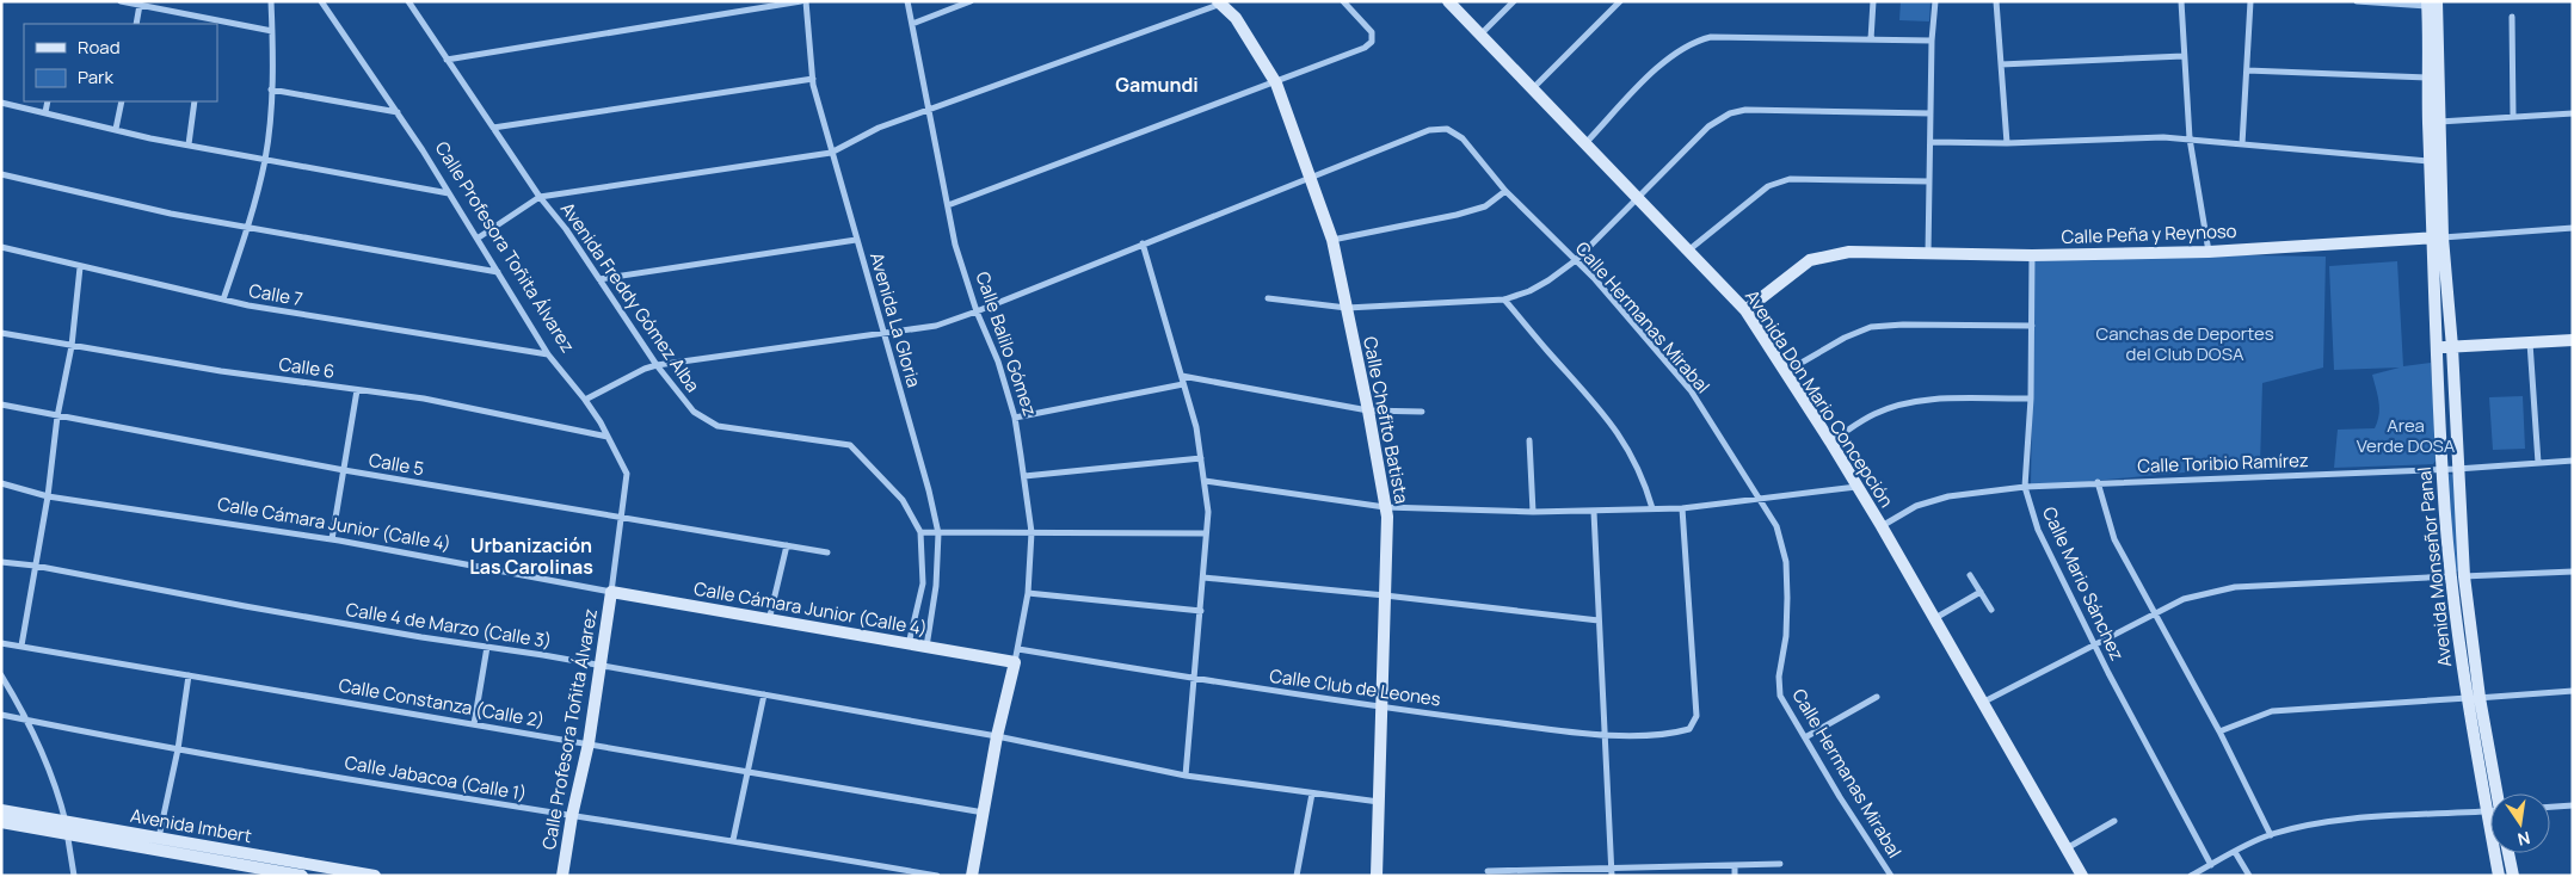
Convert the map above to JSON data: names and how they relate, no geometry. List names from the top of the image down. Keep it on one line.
{"streets":{"street":["Calle Peña y Reynoso","Calle Profesora Toñita Álvarez","Calle 7","Avenida Freddy Gómez Alba","Calle Hermanas Mirabal","Avenida La Gloria","Calle Balilo Gómez","Calle 6","Avenida Don Mario Concepción","Calle Chefito Batista","Calle Toribio Ramírez","Calle 5","Calle Cámara Junior (Calle 4)","Avenida Monseñor Panal","Calle Mario Sánchez","Calle 4 de Marzo (Calle 3)","Calle Club de Leones","Calle Constanza (Calle 2)","Calle Jabacoa (Calle 1)","Avenida Imbert"]},"crossings":[["Calle Peña y Reynoso","Avenida Don Mario Concepción"],["Calle Peña y Reynoso","Avenida Monseñor Panal"],["Calle Peña y Reynoso","Calle Mario Sánchez"],["Calle Profesora Toñita Álvarez","Calle 7"],["Calle Profesora Toñita Álvarez","Calle 6"],["Calle Profesora Toñita Álvarez","Calle 5"],["Calle Profesora Toñita Álvarez","Calle Cámara Junior (Calle 4)"],["Calle Profesora Toñita Álvarez","Calle 4 de Marzo (Calle 3)"],["Calle Profesora Toñita Álvarez","Calle Constanza (Calle 2)"],["Calle Profesora Toñita Álvarez","Calle Jabacoa (Calle 1)"],["Calle Hermanas Mirabal","Calle Chefito Batista"],["Avenida La Gloria","Calle Cámara Junior (Calle 4)"],["Calle Balilo Gómez","Calle Cámara Junior (Calle 4)"],["Calle Balilo Gómez","Calle 4 de Marzo (Calle 3)"],["Calle Balilo Gómez","Calle Club de Leones"],["Calle Balilo Gómez","Calle Constanza (Calle 2)"],["Avenida Don Mario Concepción","Calle Toribio Ramírez"],["Calle Chefito Batista","Calle 4 de Marzo (Calle 3)"],["Calle Chefito Batista","Calle Club de Leones"],["Calle Toribio Ramírez","Avenida Monseñor Panal"],["Calle Toribio Ramírez","Calle Mario Sánchez"]],"districts":["Gamundi","Urbanización Las Carolinas"],"parks":["Canchas de Deportes del Club DOSA","Area Verde DOSA"],"legend":["Road","Park"],"north":"bottom"}
